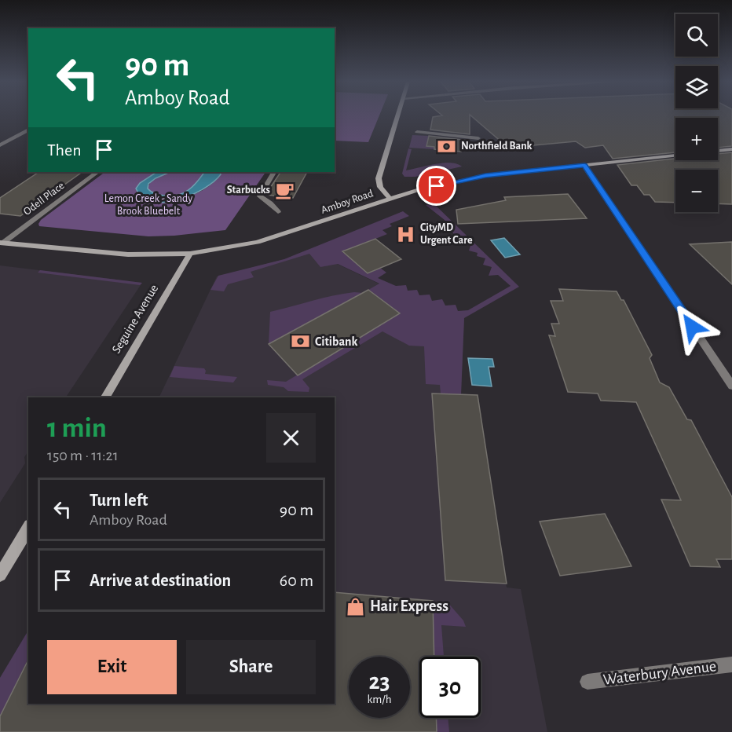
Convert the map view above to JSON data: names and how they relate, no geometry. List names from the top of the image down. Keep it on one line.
{"streets":{"main road":["Amboy Road","Seguine Avenue"],"street":["Odell Place","Waterbury Avenue"]},"crossings":[["Odell Place","Amboy Road"],["Amboy Road","Seguine Avenue"]],"parks":["Lemon Creek - Sandy Brook Bluebelt"],"places":{"bank":["Northfield Bank","Citibank"],"cafe":["Starbucks"],"hospital":["CityMD Urgent Care"],"shop":["Hair Express"]},"page":{"map_buttons":["+","−"],"turn":["90 m","Amboy Road"],"then":"Then","heading":["1 min","150 m · 11:21"],"list":[{"name":"Turn left","note":"Amboy Road","value":"90 m"},{"name":"Arrive at destination","value":"60 m"}],"buttons":["Exit","Share"],"speed":"23 km/h","limit":"30"}}
